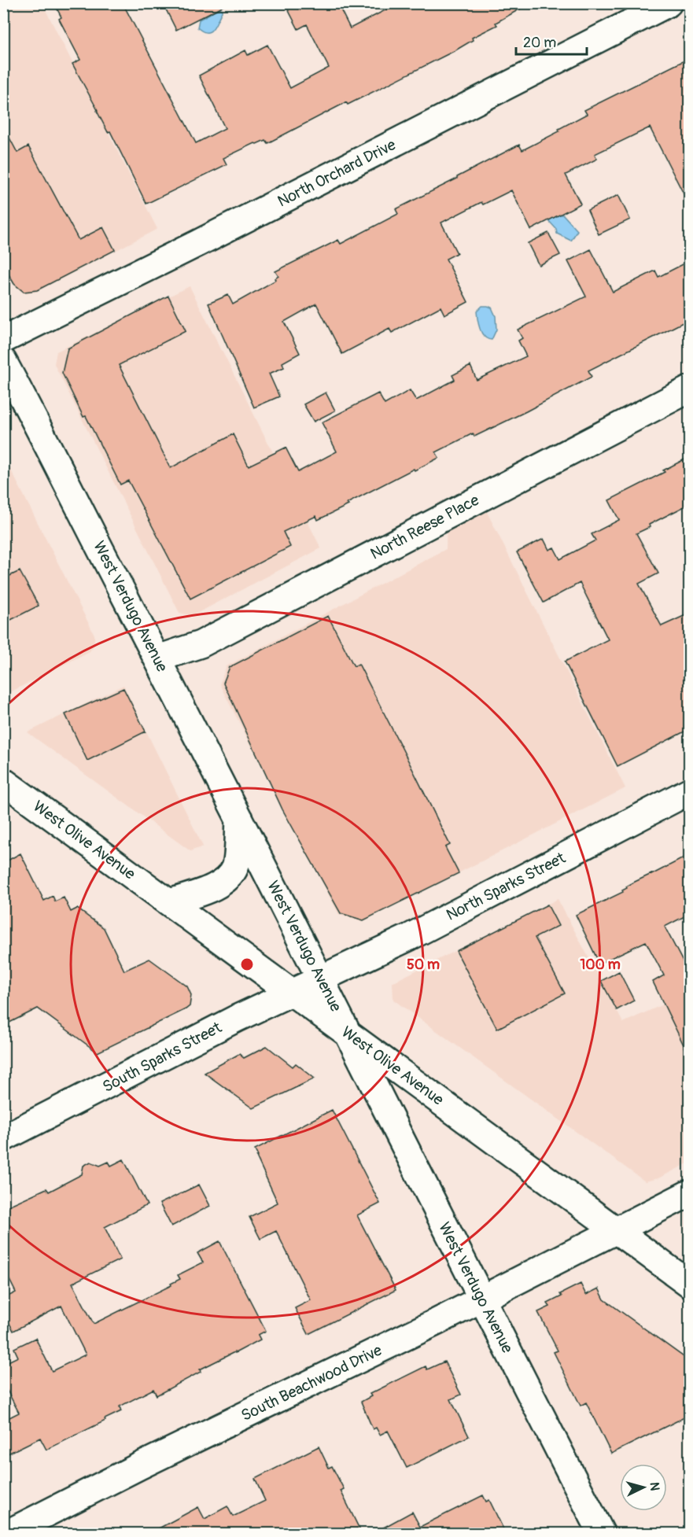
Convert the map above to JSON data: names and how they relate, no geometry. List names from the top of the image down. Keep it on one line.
{"streets":{"street":["North Orchard Drive","North Reese Place","West Verdugo Avenue","West Olive Avenue","North Sparks Street","South Sparks Street","South Beachwood Drive"]},"crossings":[["North Reese Place","West Verdugo Avenue"],["West Verdugo Avenue","West Olive Avenue"],["West Verdugo Avenue","North Sparks Street"],["West Verdugo Avenue","South Sparks Street"],["West Verdugo Avenue","South Beachwood Drive"],["West Olive Avenue","South Sparks Street"],["West Olive Avenue","South Beachwood Drive"],["North Sparks Street","South Sparks Street"]],"scale_bar":"20 m","north":"right","rings":["50 m","100 m"]}
